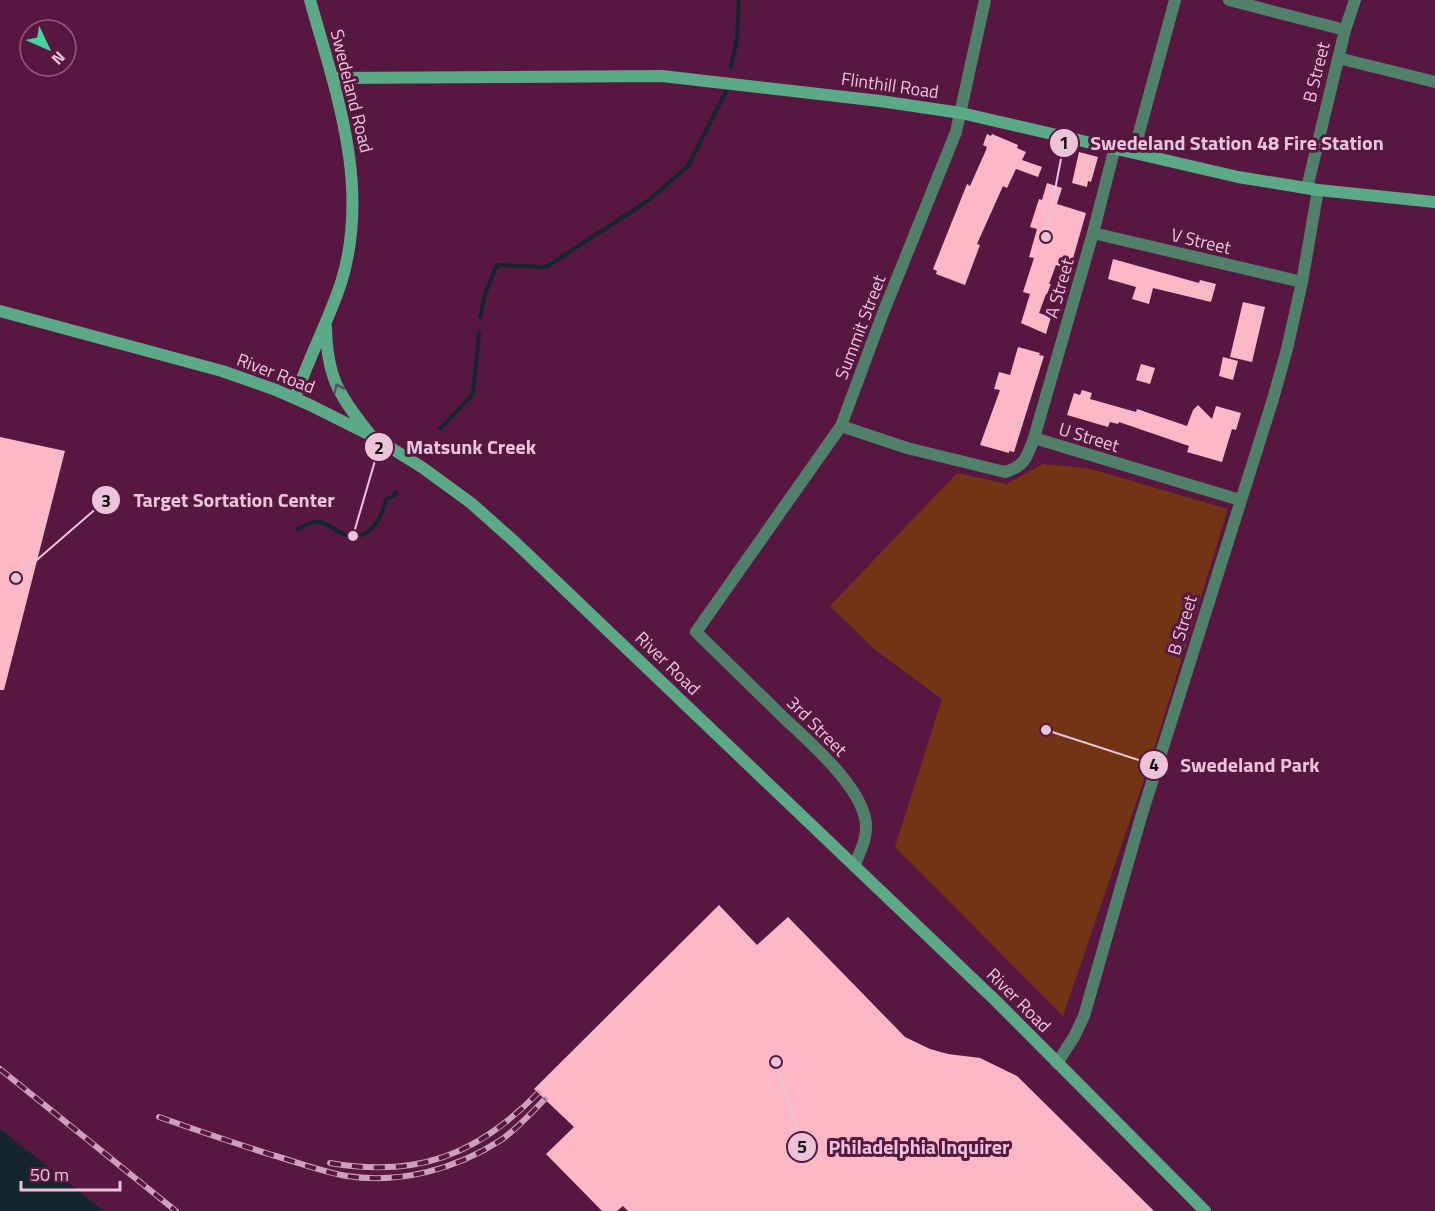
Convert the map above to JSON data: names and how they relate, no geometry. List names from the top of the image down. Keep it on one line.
{"streets":{"main road":["Flinthill Road","Swedeland Road","River Road"],"street":["B Street","V Street","A Street","Summit Street","U Street","3rd Street"]},"crossings":[["B Street","Flinthill Road"],["B Street","V Street"],["B Street","River Road"],["B Street","U Street"],["Flinthill Road","Swedeland Road"],["Flinthill Road","A Street"],["Flinthill Road","Summit Street"],["Swedeland Road","River Road"],["V Street","A Street"],["A Street","U Street"],["Summit Street","U Street"],["Summit Street","3rd Street"],["River Road","3rd Street"]],"places":["Swedeland Station 48 Fire Station","Matsunk Creek","Target Sortation Center","Swedeland Park","Philadelphia Inquirer"],"scale_bar":"50 m","north":"bottom right"}
